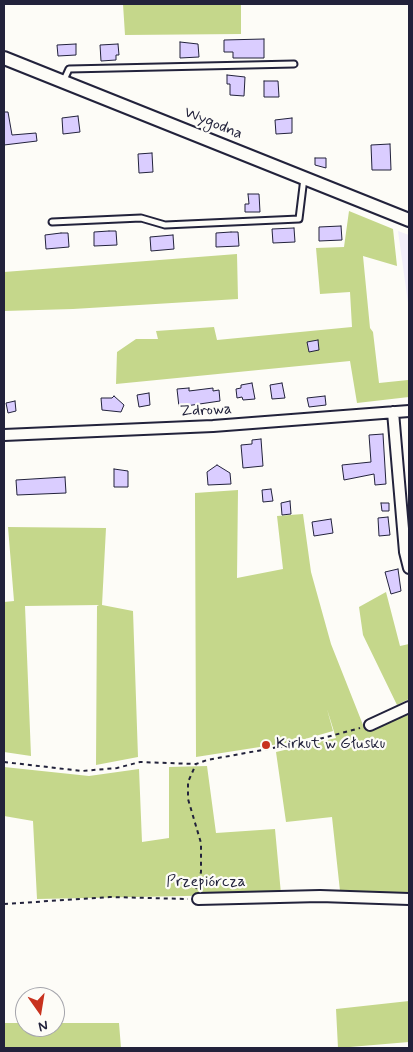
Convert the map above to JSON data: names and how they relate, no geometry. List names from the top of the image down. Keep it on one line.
{"streets":{"street":["Wygodna","Zdrowa","Przepiórcza"]},"places":["Kirkut w Głusku"],"north":"bottom"}
